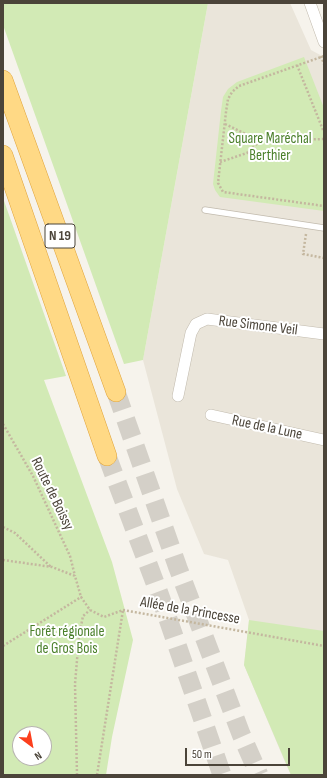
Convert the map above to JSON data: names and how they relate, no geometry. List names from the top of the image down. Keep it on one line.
{"streets":{"highway":["N 19"],"street":["Rue Simone Veil","Rue de la Lune"],"path":["Route de Boissy","Allée de la Princesse"]},"parks":["Square Maréchal Berthier","Forêt régionale de Gros Bois"],"scale_bar":"50 m","north":"bottom right"}
